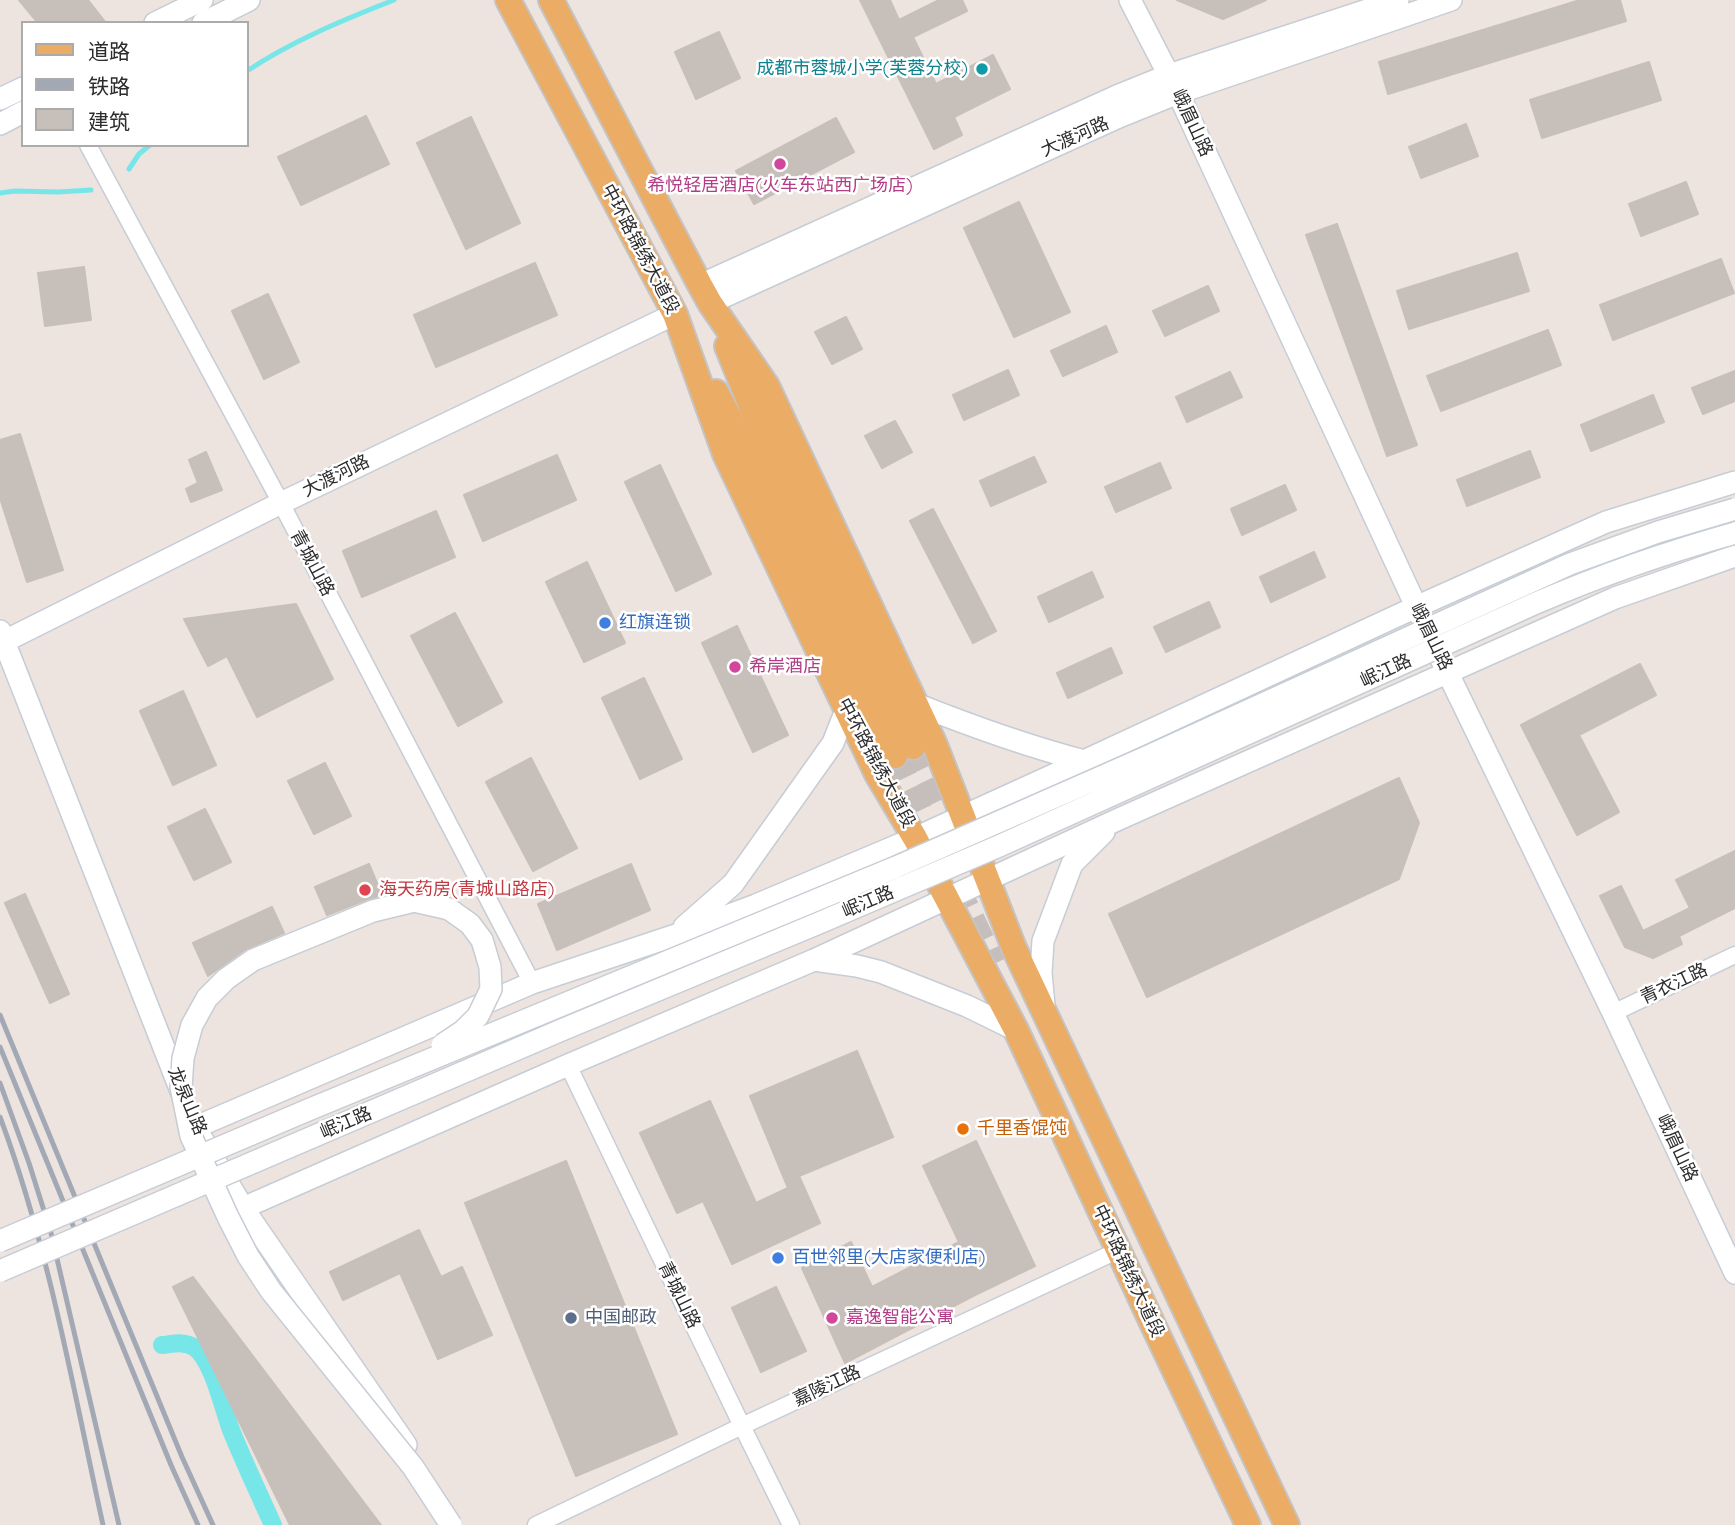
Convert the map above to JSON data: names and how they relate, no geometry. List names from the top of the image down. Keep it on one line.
{"streets":{"main road":["峨眉山路","大渡河路","中环路锦绣大道段","岷江路","龙泉山路"],"street":["青城山路","青衣江路","嘉陵江路"]},"crossings":[["峨眉山路","大渡河路"],["峨眉山路","岷江路"],["峨眉山路","青衣江路"],["大渡河路","中环路锦绣大道段"],["大渡河路","青城山路"],["大渡河路","龙泉山路"],["中环路锦绣大道段","岷江路"],["中环路锦绣大道段","嘉陵江路"],["青城山路","岷江路"],["青城山路","嘉陵江路"],["岷江路","龙泉山路"]],"places":["成都市蓉城小学(芙蓉分校)","希悦轻居酒店(火车东站西广场店)","红旗连锁","希岸酒店","海天药房(青城山路店)","千里香馄饨","百世邻里(大店家便利店)","中国邮政","嘉逸智能公寓"],"legend":["道路","铁路","建筑"]}
